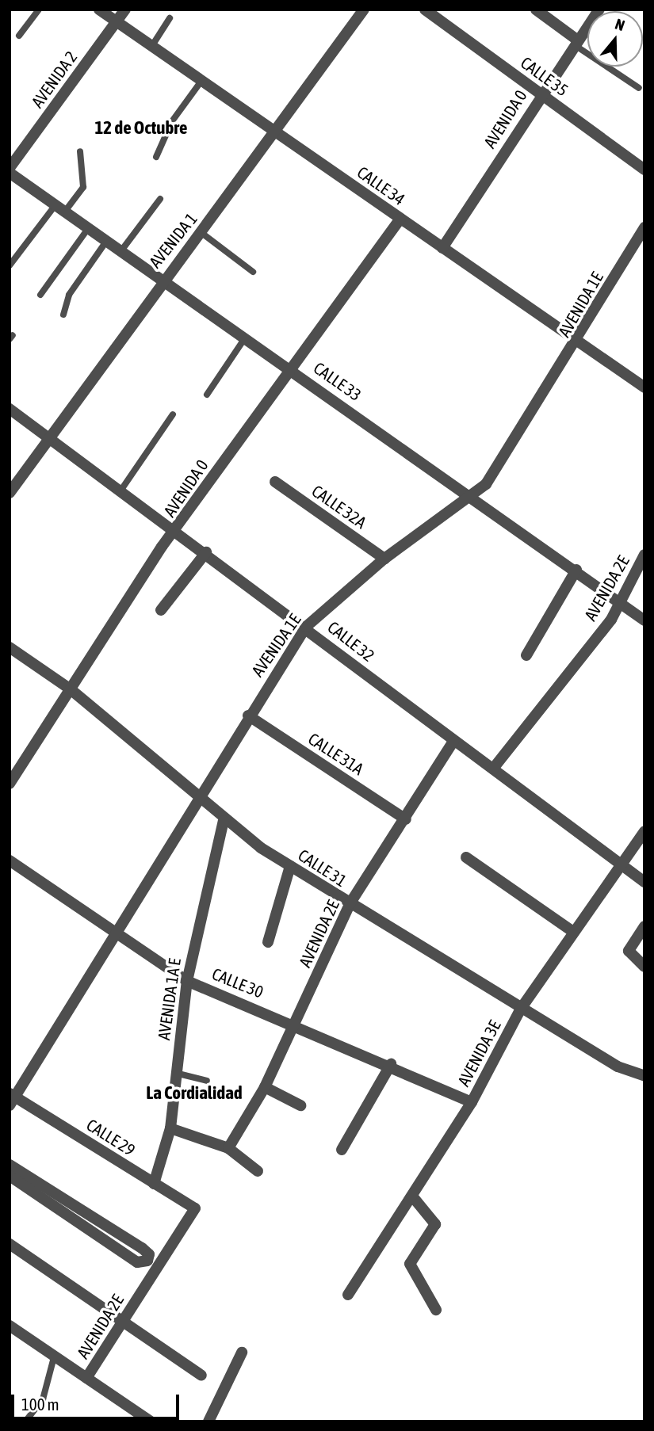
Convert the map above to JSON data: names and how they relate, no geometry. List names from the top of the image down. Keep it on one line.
{"streets":{"street":["CALLE 35","AVENIDA 2","AVENIDA 0","CALLE 34","AVENIDA 1","AVENIDA 1E","CALLE 33","CALLE 32A","AVENIDA 2E","CALLE 32","CALLE 31A","CALLE 31","CALLE 30","AVENIDA 1A E","AVENIDA 3E","CALLE 29"]},"crossings":[["CALLE 35","AVENIDA 0"],["AVENIDA 2","CALLE 34"],["AVENIDA 0","CALLE 34"],["AVENIDA 0","CALLE 33"],["AVENIDA 0","CALLE 32"],["AVENIDA 0","CALLE 31"],["CALLE 34","AVENIDA 1"],["CALLE 34","AVENIDA 1E"],["AVENIDA 1","CALLE 33"],["AVENIDA 1","CALLE 32"],["AVENIDA 1E","CALLE 33"],["AVENIDA 1E","CALLE 32A"],["AVENIDA 1E","CALLE 32"],["AVENIDA 1E","CALLE 31A"],["AVENIDA 1E","CALLE 31"],["AVENIDA 1E","CALLE 30"],["AVENIDA 1E","CALLE 29"],["CALLE 33","AVENIDA 2E"],["AVENIDA 2E","CALLE 32"],["AVENIDA 2E","CALLE 31A"],["AVENIDA 2E","CALLE 31"],["AVENIDA 2E","CALLE 30"],["AVENIDA 2E","CALLE 29"],["CALLE 32","AVENIDA 3E"],["CALLE 31","AVENIDA 1A E"],["CALLE 31","AVENIDA 3E"],["CALLE 30","AVENIDA 1A E"],["CALLE 30","AVENIDA 3E"],["AVENIDA 1A E","CALLE 29"]],"districts":["12 de Octubre","La Cordialidad"],"scale_bar":"100 m","north":"top"}
